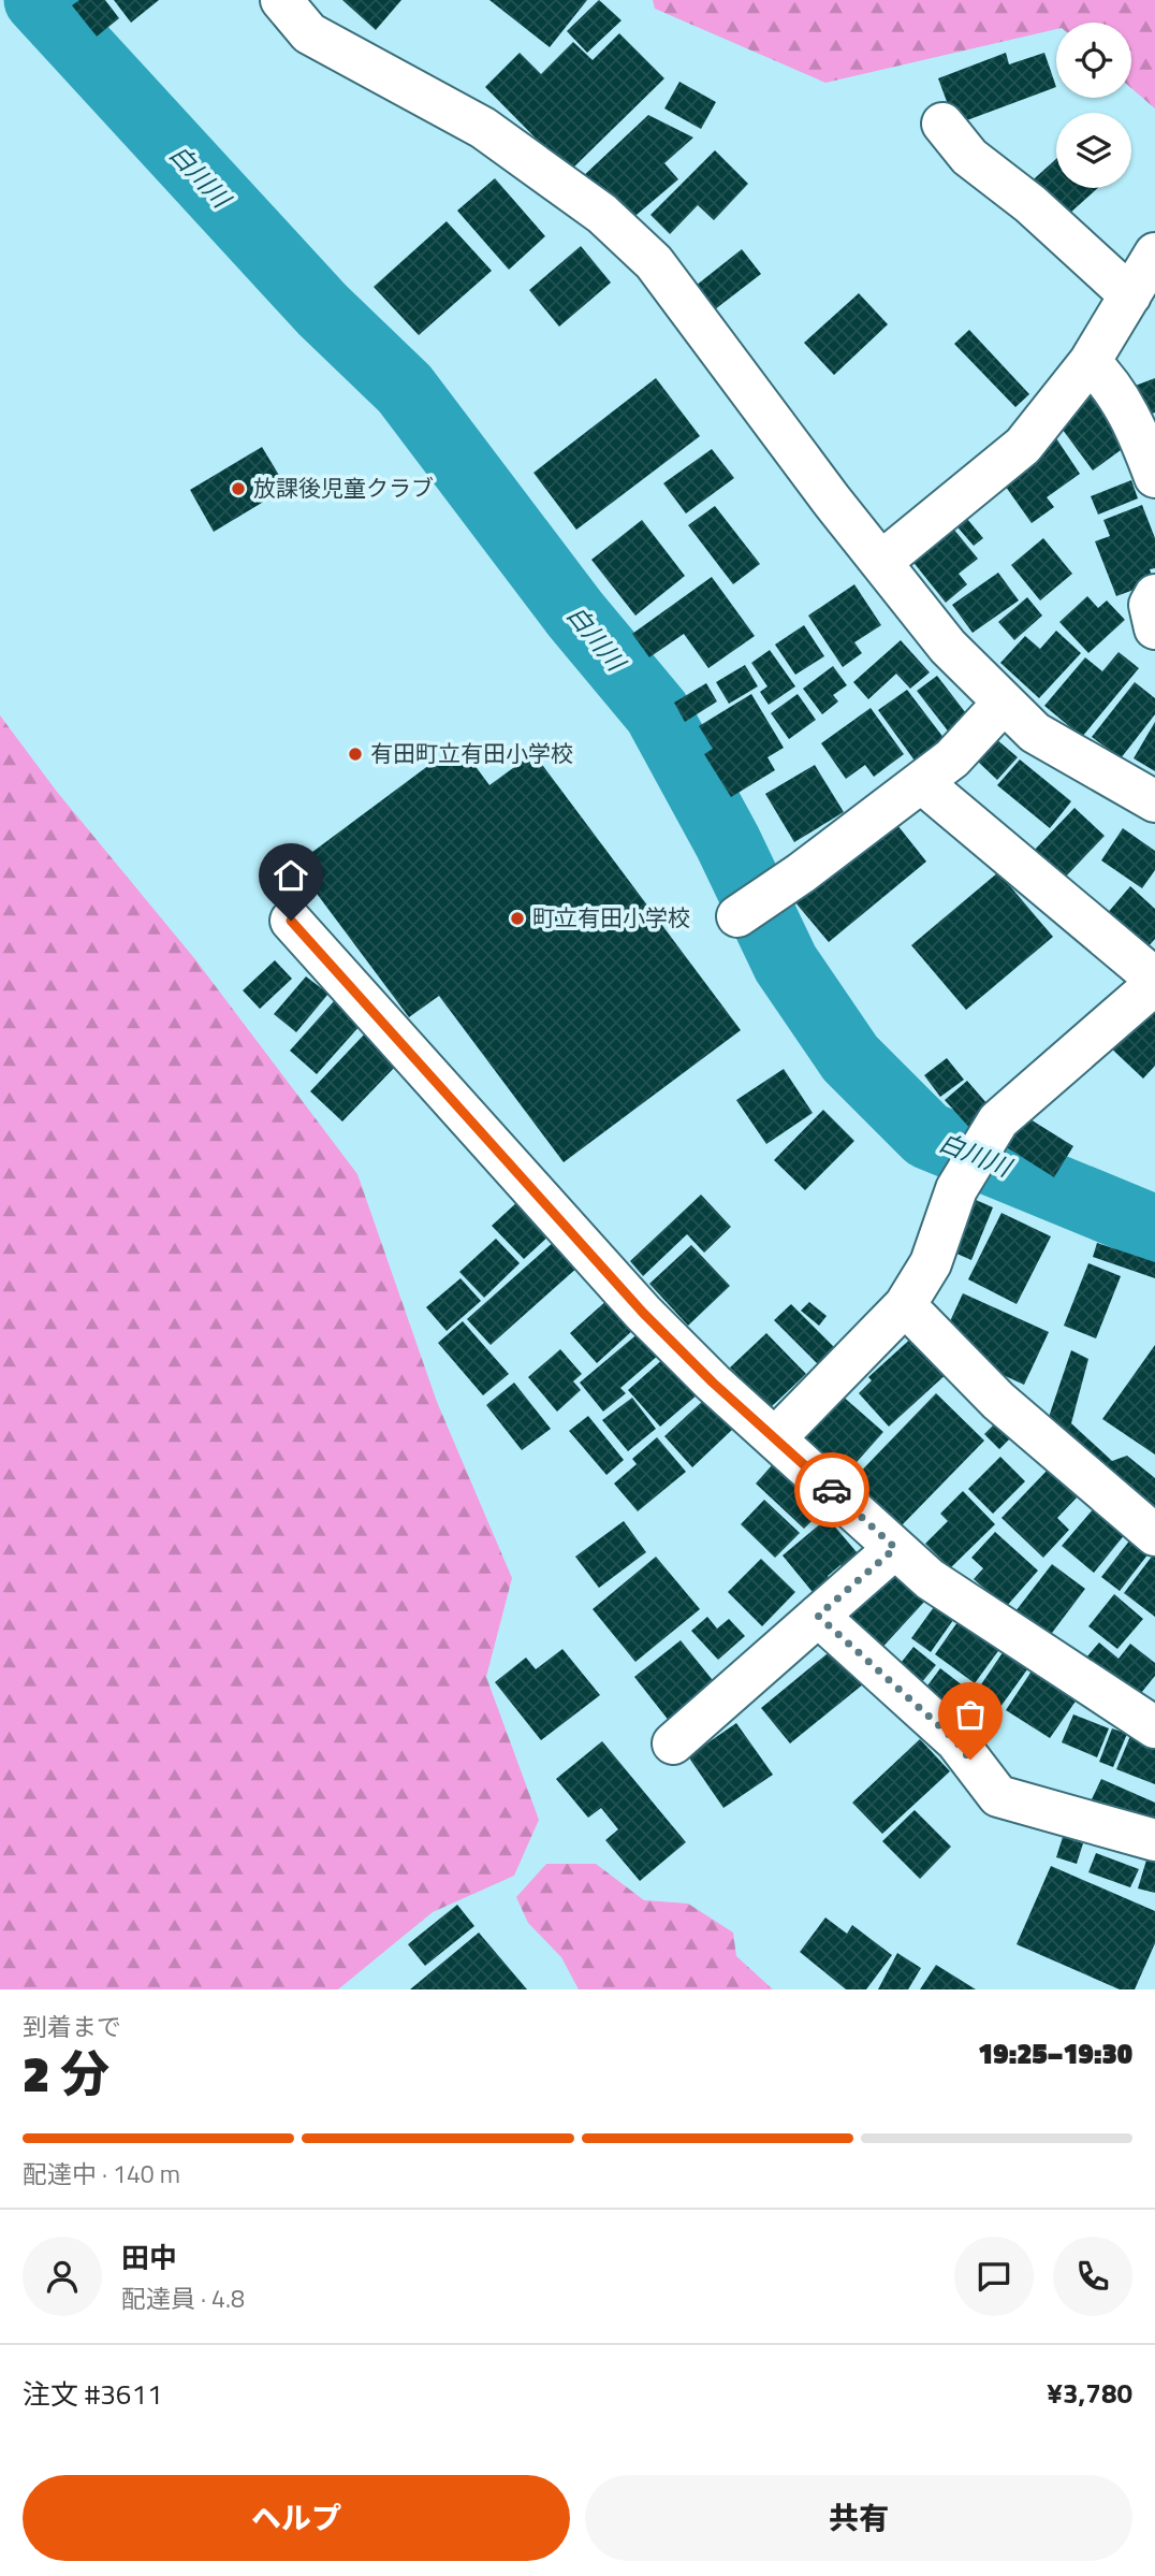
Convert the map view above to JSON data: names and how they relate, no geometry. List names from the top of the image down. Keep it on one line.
{"water":["白川川"],"places":["放課後児童クラブ","有田町立有田小学校","町立有田小学校"],"page":{"heading":["2 分","到着まで","19:25–19:30"],"panel":["田中","配達員 · 4.8","注文 #3611","¥3,780"],"bar":"配達中 · 140 m","buttons":["ヘルプ","共有"]}}
